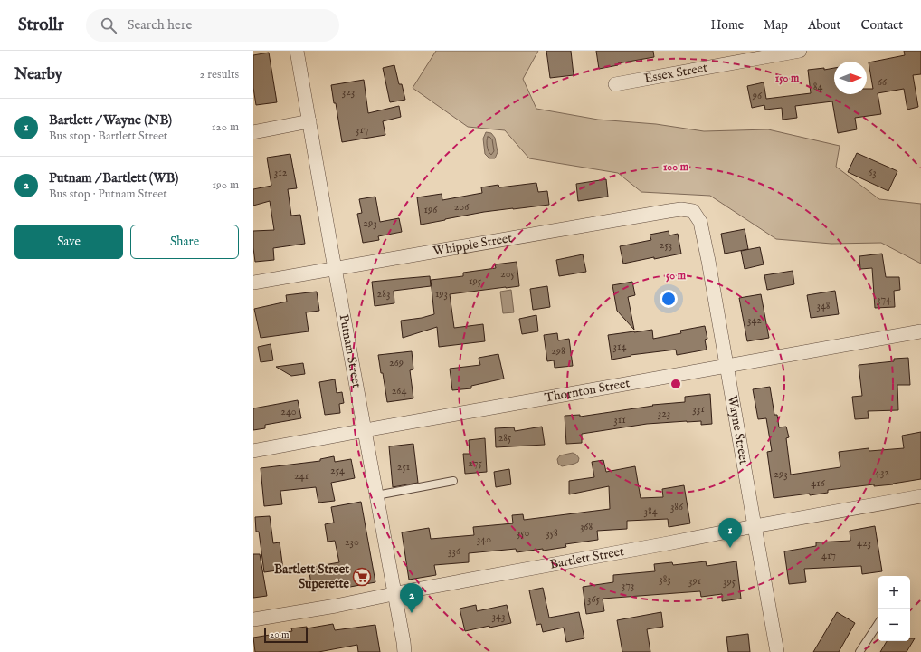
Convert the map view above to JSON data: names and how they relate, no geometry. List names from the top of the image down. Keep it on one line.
{"streets":{"street":["Essex Street","Whipple Street","Putnam Street","Thornton Street","Wayne Street","Bartlett Street"]},"crossings":[["Whipple Street","Putnam Street"],["Whipple Street","Wayne Street"],["Putnam Street","Thornton Street"],["Putnam Street","Bartlett Street"],["Thornton Street","Wayne Street"],["Wayne Street","Bartlett Street"]],"places":{"supermarket":["Bartlett Street Superette"]},"house_numbers":["66","84","323","96","317","312","63","206","196","293","253","205","195","283","193","374","348","342","314","298","269","264","331","240","323","311","285","275","251","254","432","293","241","416","386","384","368","350","358","340","230","423","336","417","383","391","395","373","365","343"],"scale_bar":"20 m","north":"right","page":{"header":"Strollr","search":"Search here","nav":["Home","Map","About","Contact"],"heading":["Nearby","2 results"],"list":[{"mark":"1","name":"Bartlett / Wayne (NB)","note":"Bus stop · Bartlett Street","value":"120 m"},{"mark":"2","name":"Putnam / Bartlett (WB)","note":"Bus stop · Putnam Street","value":"190 m"}],"buttons":["Save","Share"],"pins":["1","2"],"map_buttons":["+","−"],"scale":"20 m"},"rings":["150 m","100 m","50 m"]}
